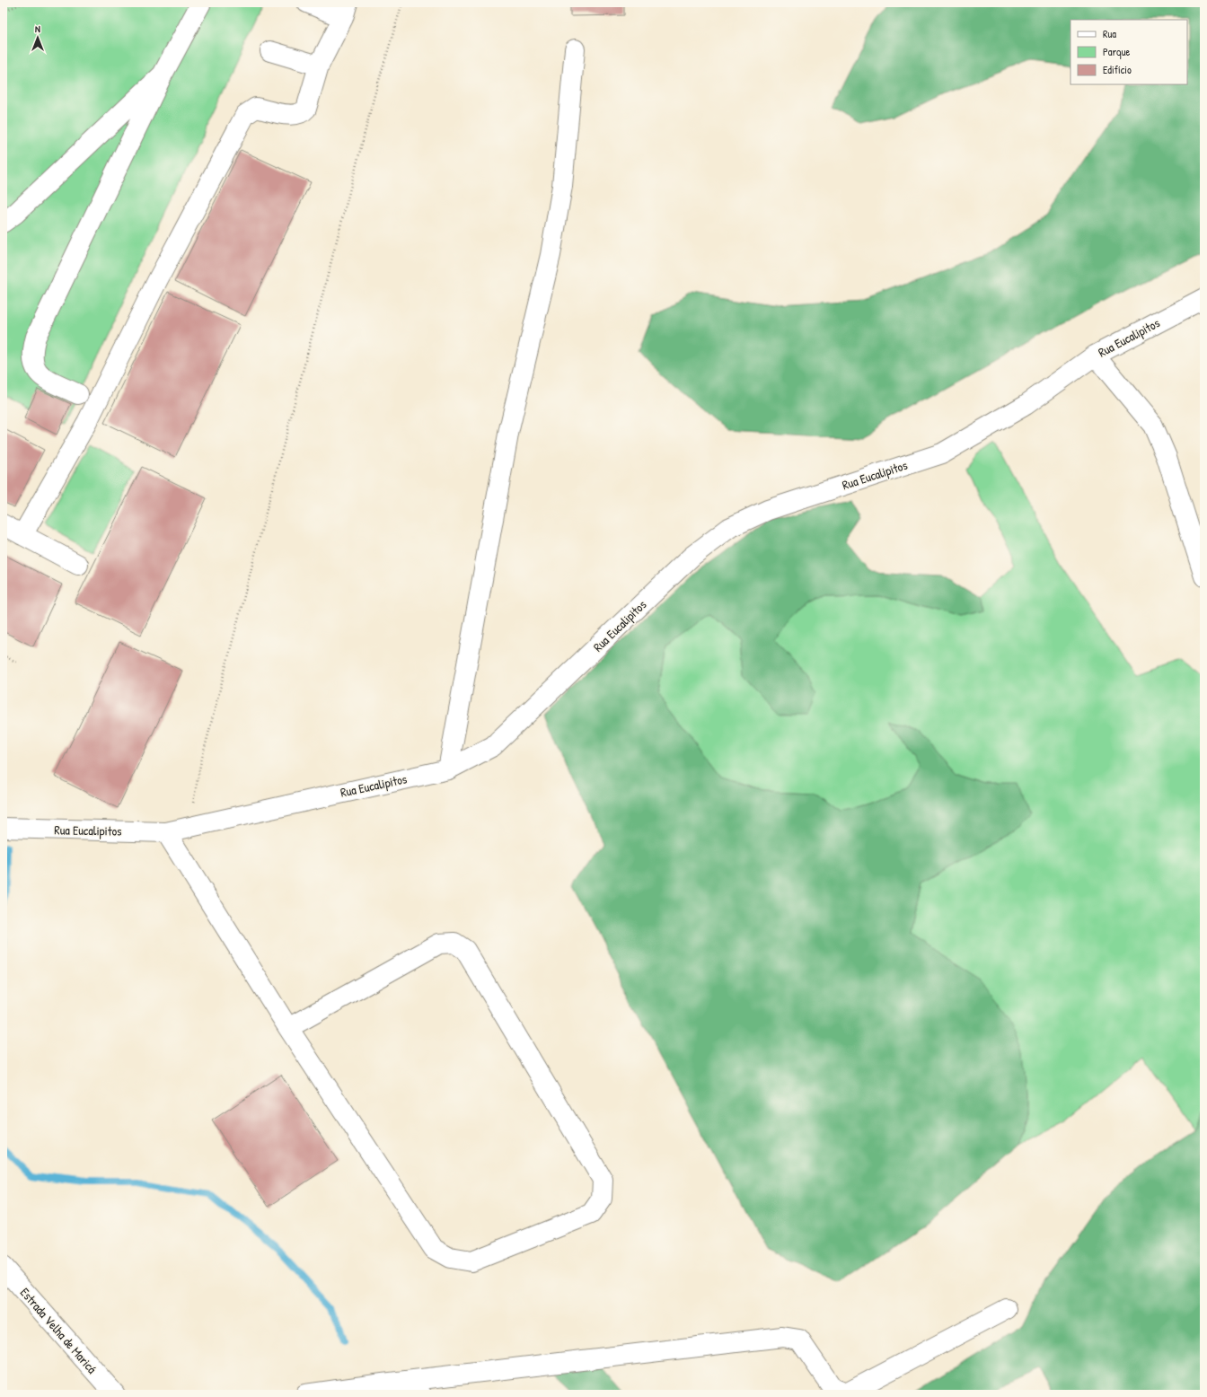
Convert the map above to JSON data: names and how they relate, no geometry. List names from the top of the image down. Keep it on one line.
{"streets":{"street":["Rua Eucalipitos","Estrada Velha de Maricá"]},"legend":["Rua","Parque","Edifício"],"north":"top"}
